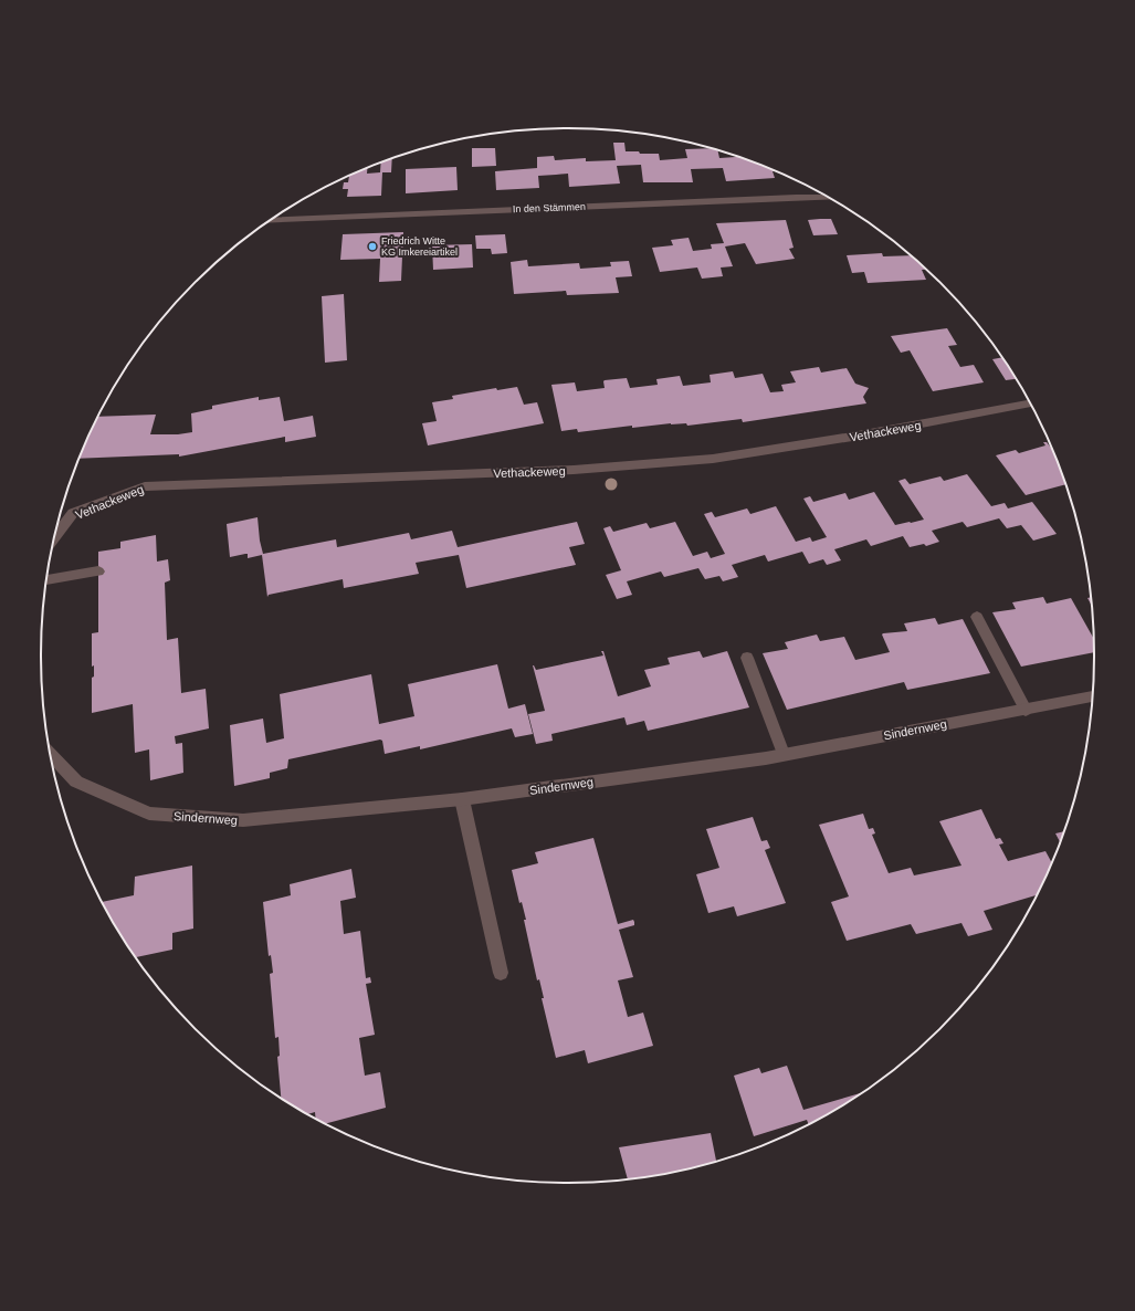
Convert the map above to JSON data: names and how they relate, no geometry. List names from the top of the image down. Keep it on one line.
{"streets":{"street":["In den Stämmen","Vethackeweg","Sindernweg"]},"places":["Friedrich Witte KG Imkereiartikel"]}
